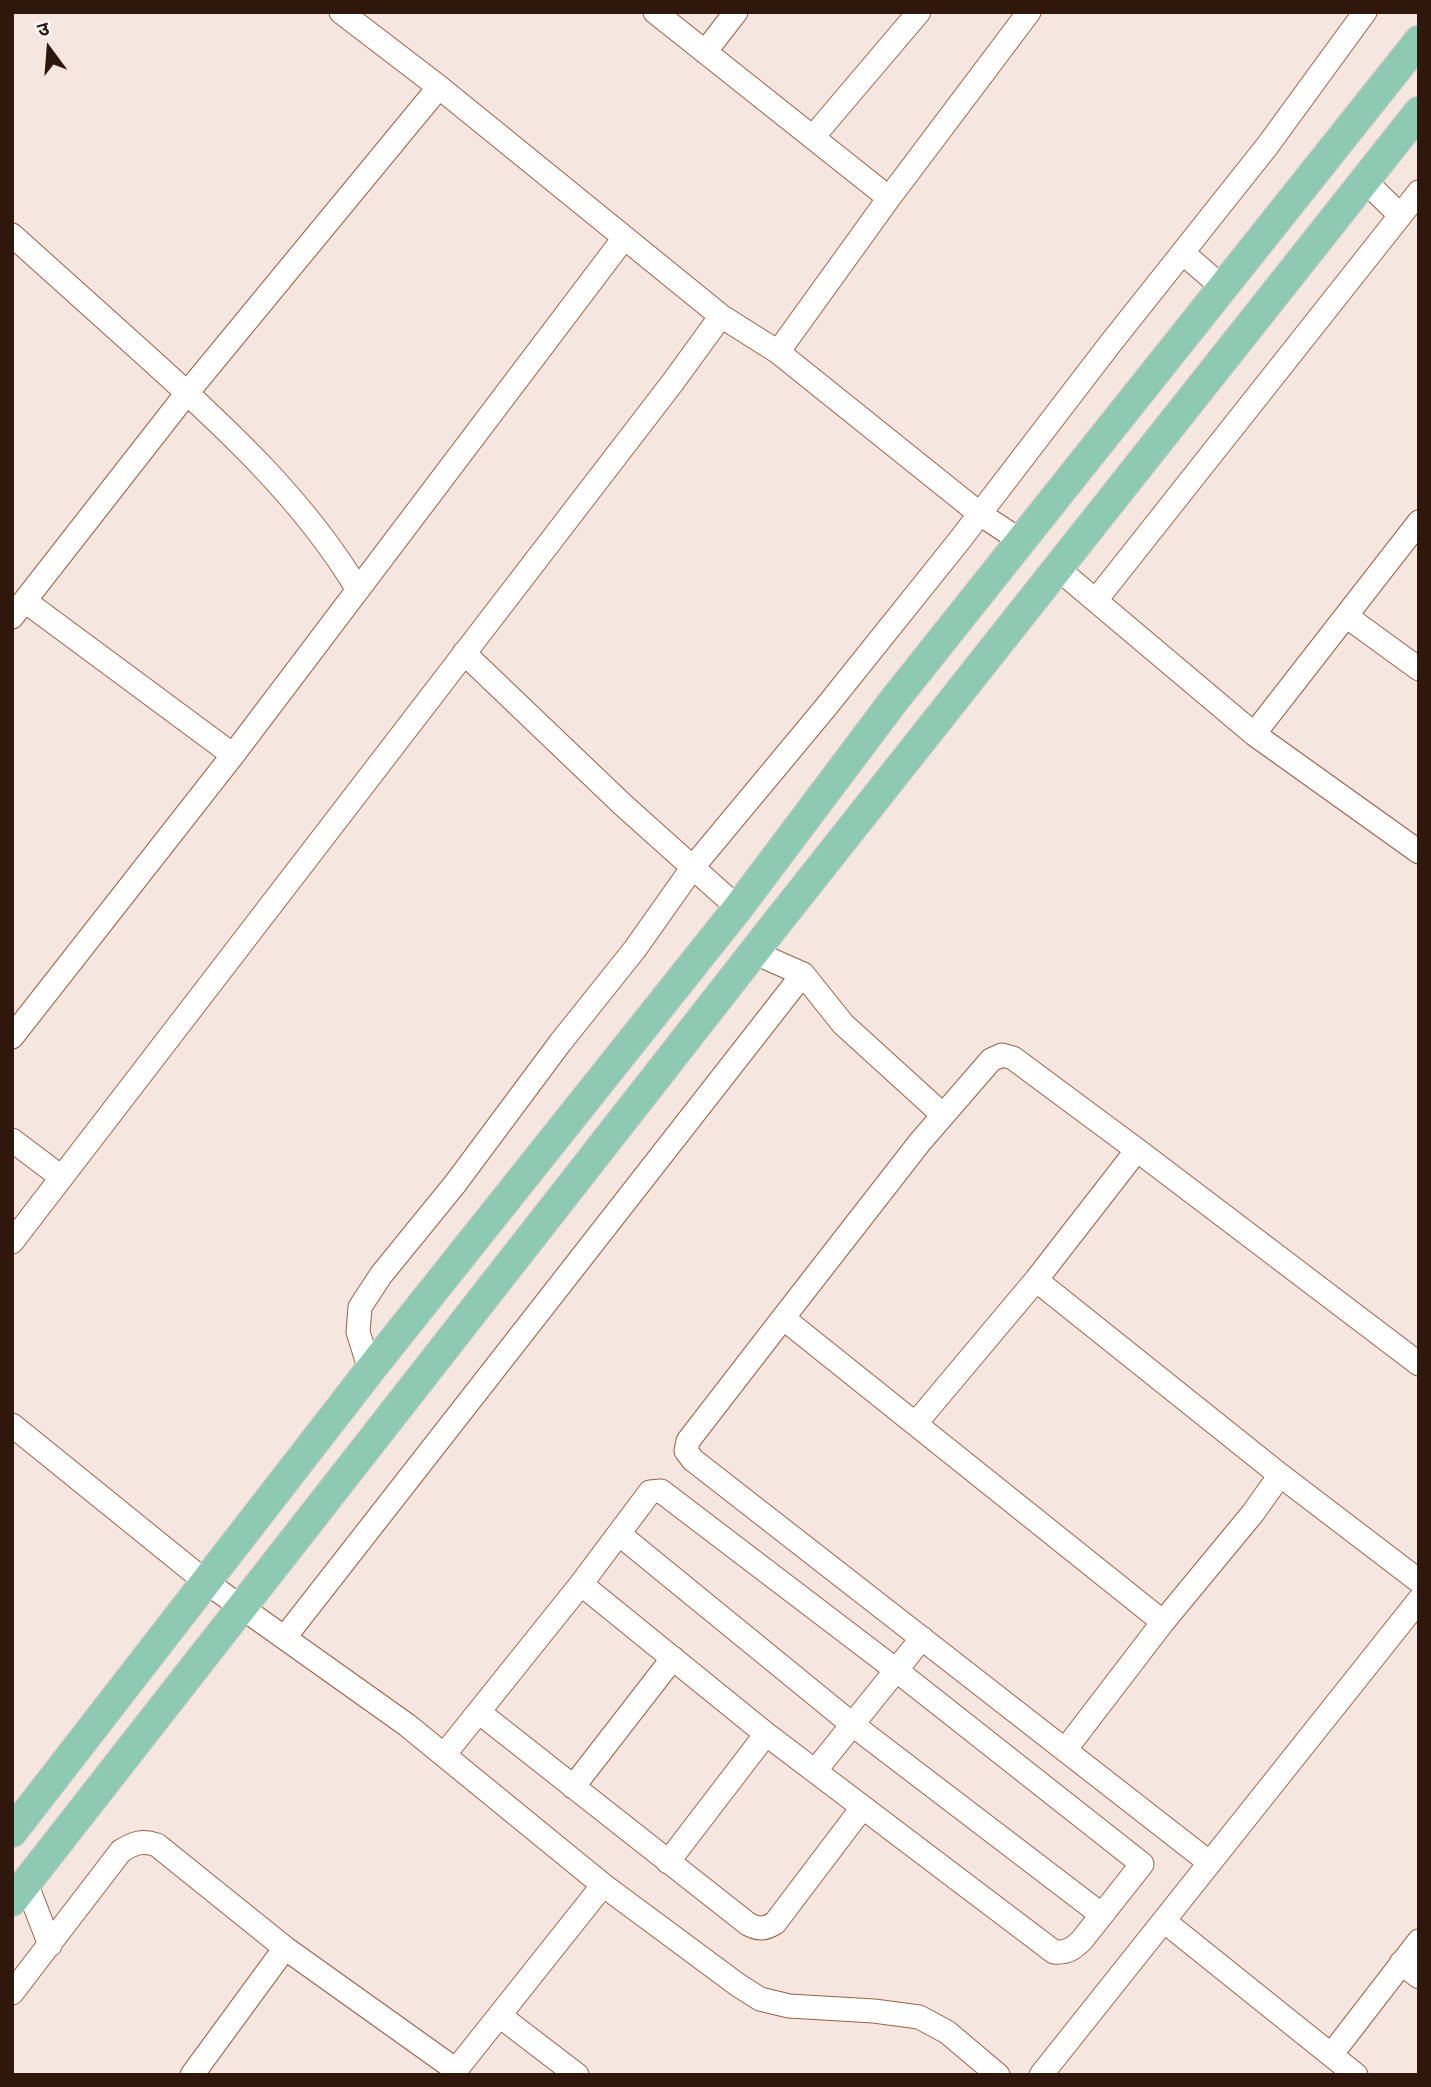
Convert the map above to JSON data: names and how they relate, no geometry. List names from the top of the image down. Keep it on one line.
{"north":"top"}
